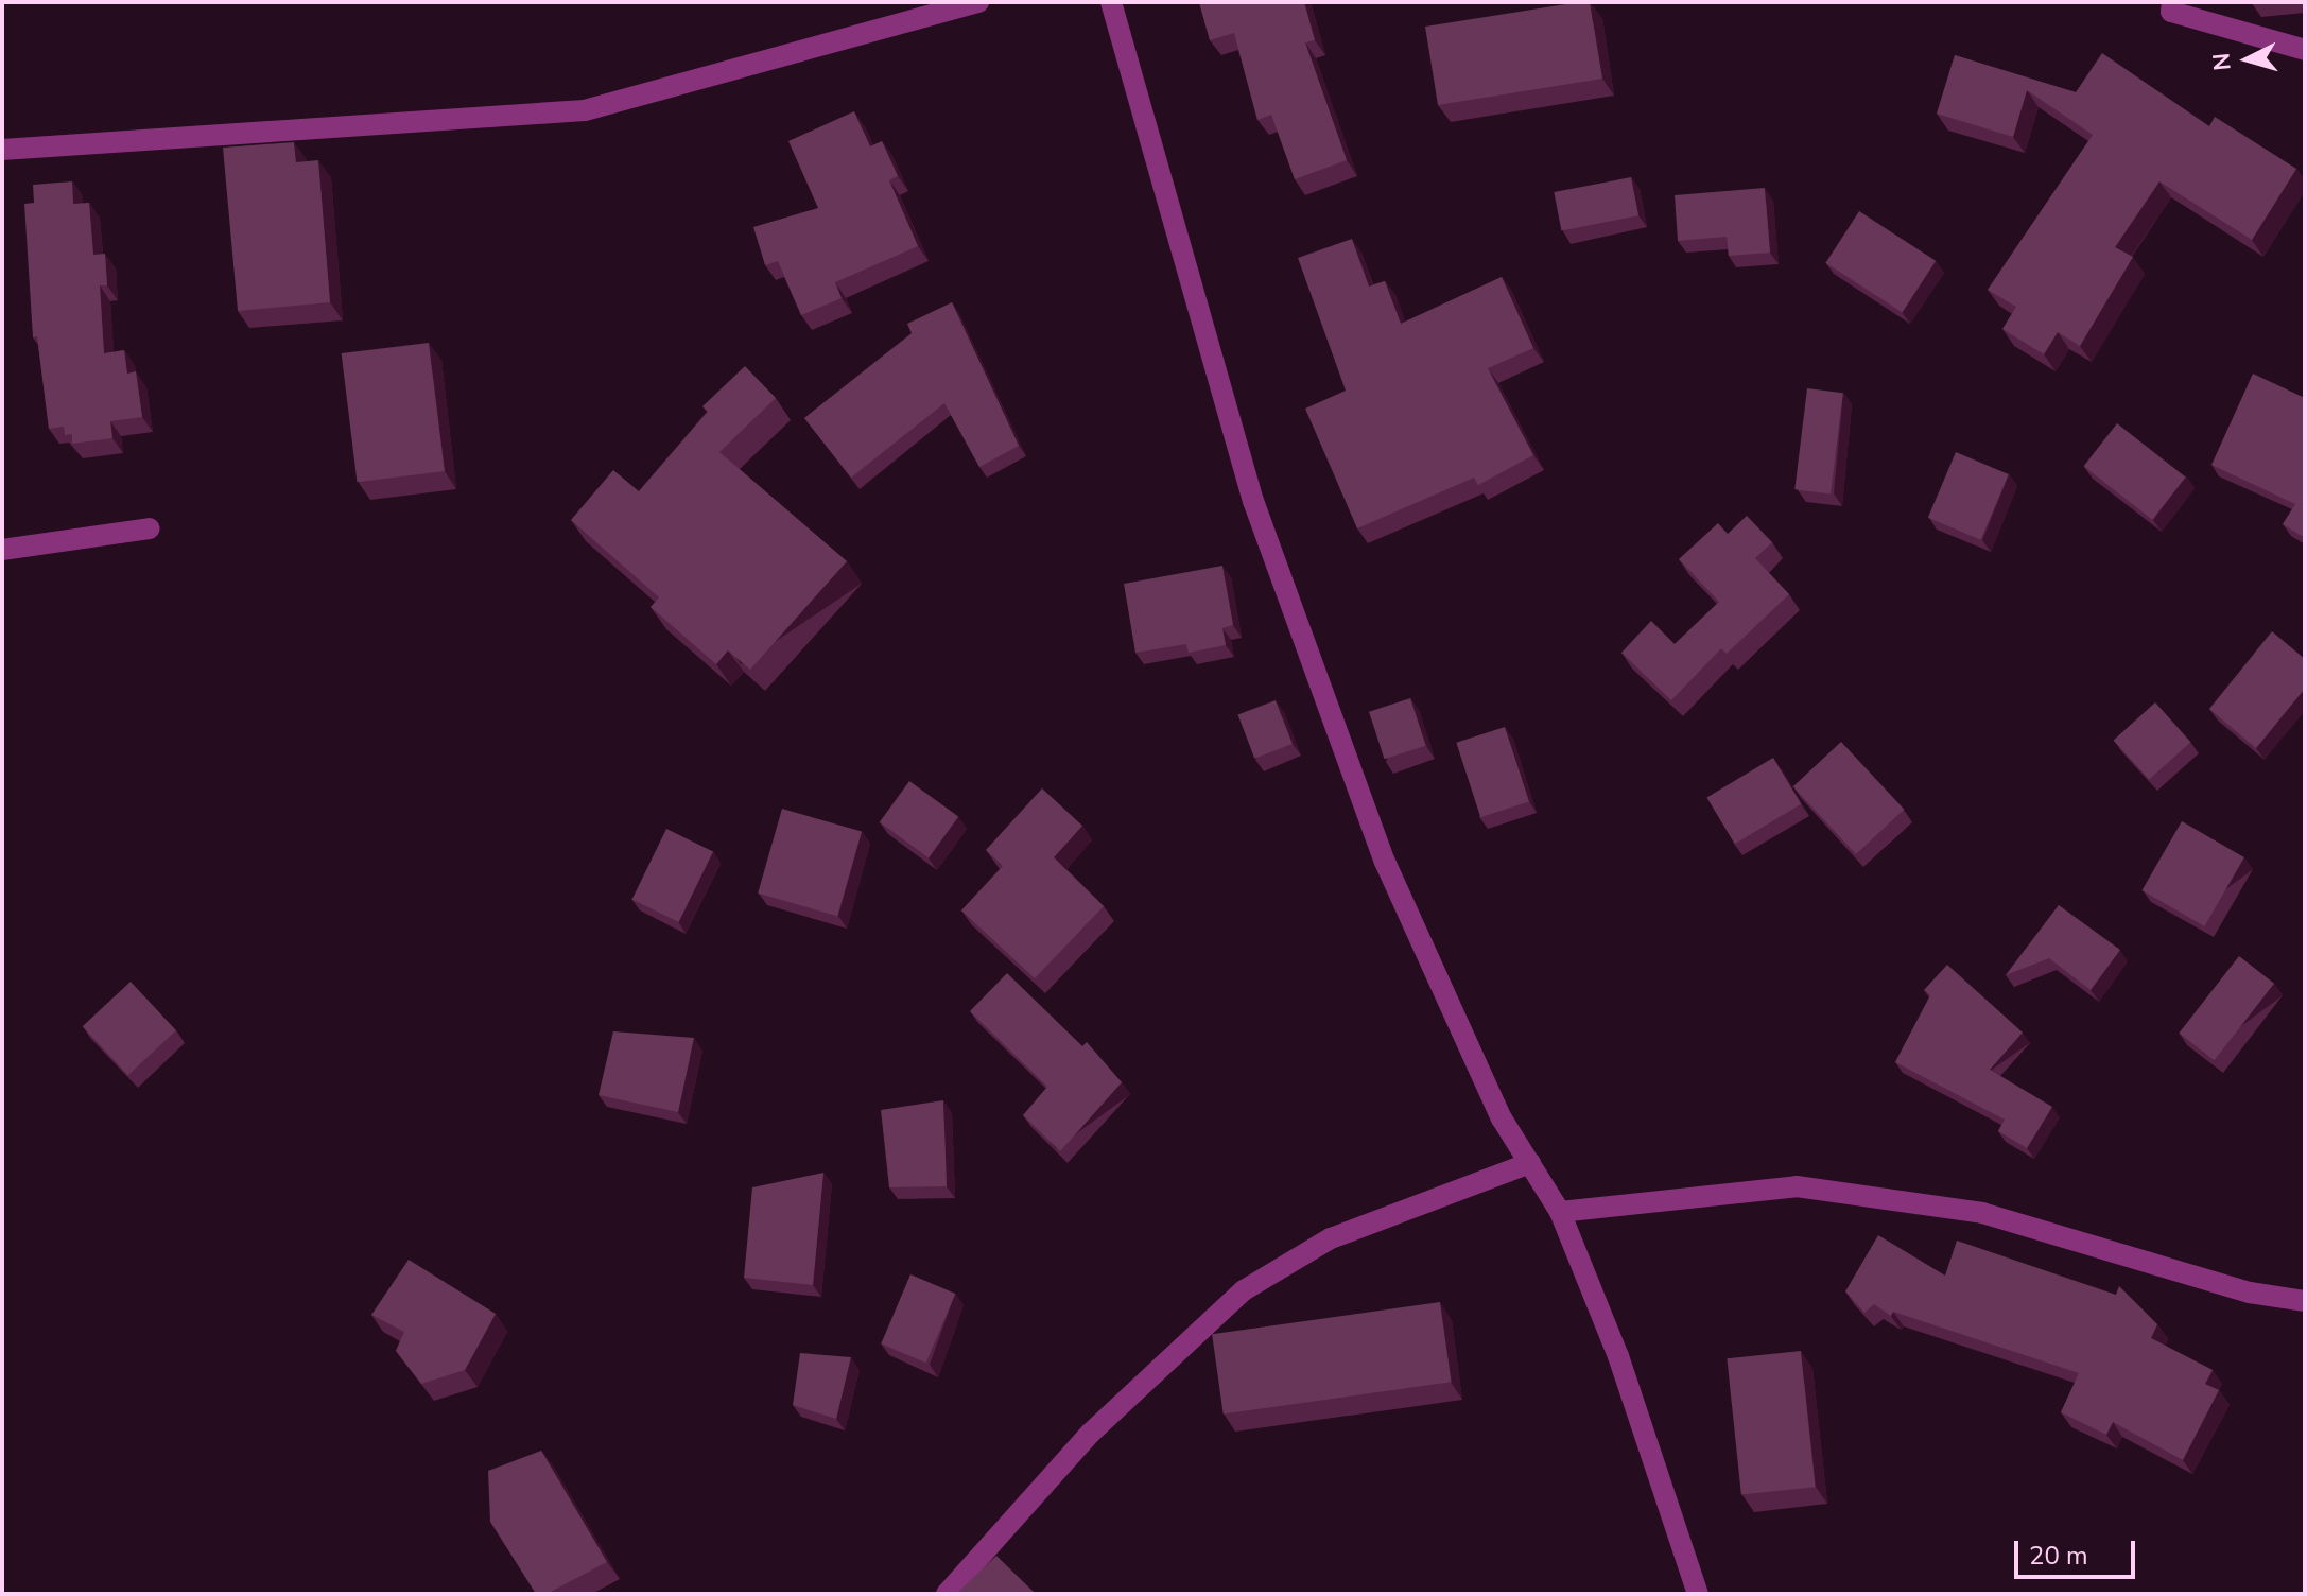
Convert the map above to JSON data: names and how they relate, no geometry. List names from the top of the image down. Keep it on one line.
{"scale_bar":"20 m","north":"left"}
